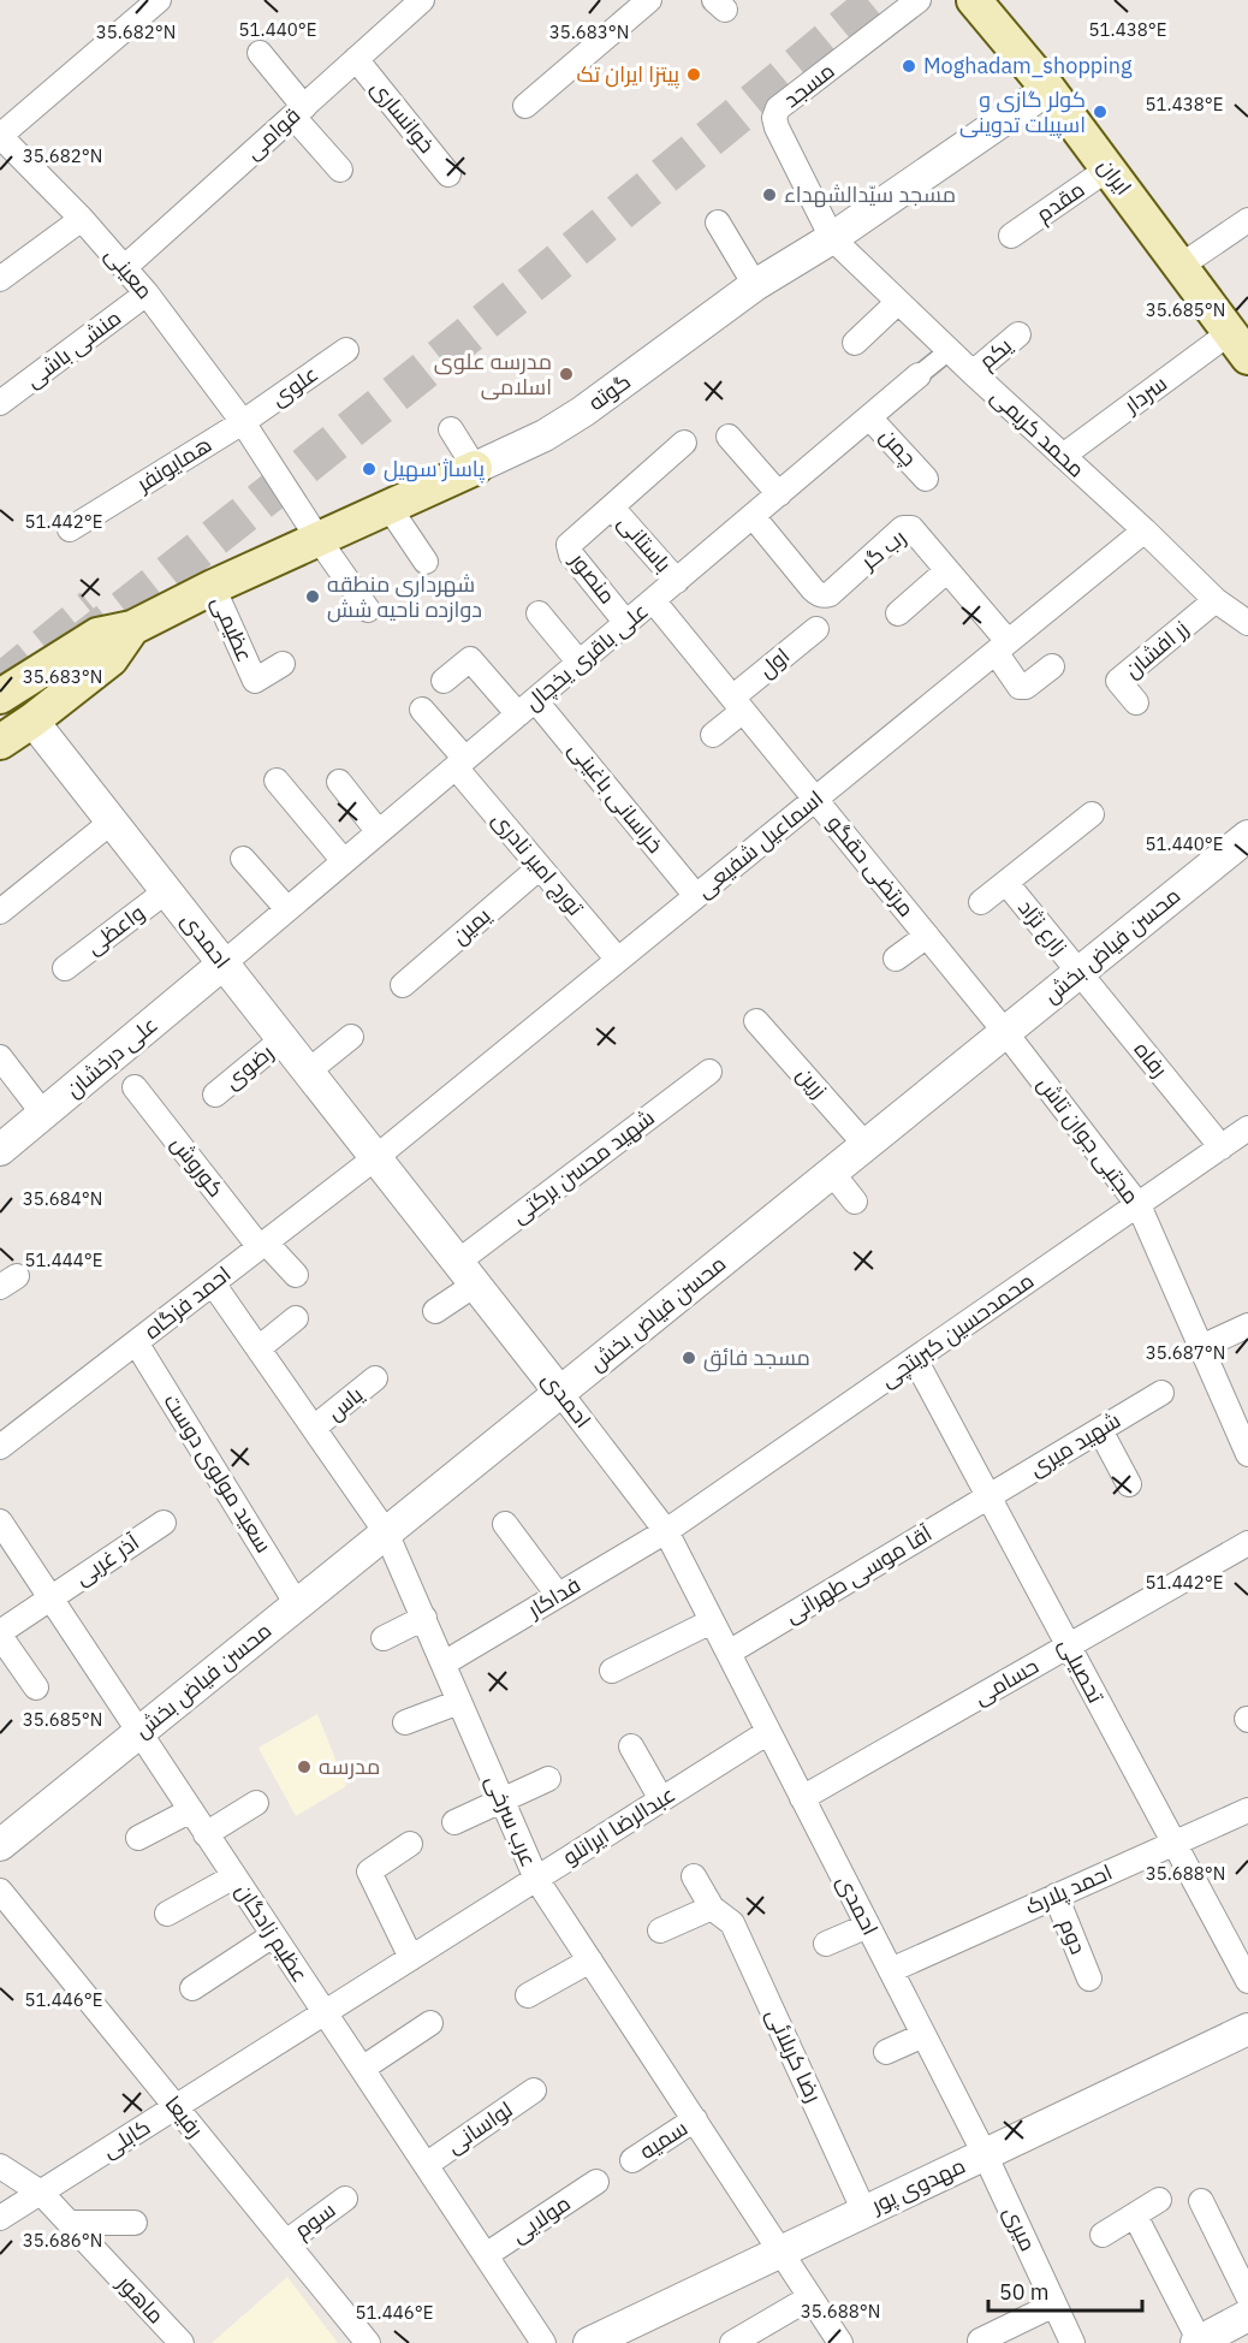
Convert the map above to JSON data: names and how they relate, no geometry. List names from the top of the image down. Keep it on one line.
{"streets":{"main road":["ایران","گوته"],"street":["مسجد","خوانساری","قوامی","مقدم","معینی","منشی باشی","یکم","علوی","سردار","محمد کریمی","چمن","همایونفر","باستانی","رب گر","منصور","عظیمی","زر افشان","علی باقری یخچال","اول","خراسانی باغینی","اسماعیل شفیعی","تورج امیر نادری","مرتضی حقگو","یمین","زارع نژاد","واعظی","احمدی","محسن فیاض بخش","علی درخشان","رفاه","رضوی","زرین","مجتبی جوان تاش","کوروش","شهید محسن برکتی","احمد فزگاه","محمدحسین کبریتچی","یاس","شهید میری","سعید مولوی دوست","آذر غربی","آقا موسی طهرانی","فداکار","تحصیلی","حسامی","عرب سرخی","عبدالرضا ایرانلو","احمد پلارک","عظیم زادگان","دوم","رضا کربلائی","رفیعا","لواسانی","کابلی","سمیه","مهدوی پور","مولایی","سوم","میری","ماهور"]},"crossings":[["مسجد","گوته"],["مسجد","محمد کریمی"],["خوانساری","قوامی"],["قوامی","معینی"],["ایران","مقدم"],["ایران","گوته"],["ایران","سردار"],["معینی","منشی باشی"],["معینی","علوی"],["معینی","گوته"],["معینی","همایونفر"],["یکم","محمد کریمی"],["علوی","همایونفر"],["گوته","محمد کریمی"],["گوته","عظیمی"],["گوته","احمدی"],["سردار","محمد کریمی"],["محمد کریمی","زر افشان"],["محمد کریمی","علی باقری یخچال"],["محمد کریمی","اسماعیل شفیعی"],["چمن","علی باقری یخچال"],["باستانی","منصور"],["باستانی","علی باقری یخچال"],["رب گر","علی باقری یخچال"],["رب گر","اسماعیل شفیعی"],["منصور","علی باقری یخچال"],["علی باقری یخچال","خراسانی باغینی"],["علی باقری یخچال","تورج امیر نادری"],["علی باقری یخچال","مرتضی حقگو"],["علی باقری یخچال","احمدی"],["علی باقری یخچال","علی درخشان"],["اول","مرتضی حقگو"],["خراسانی باغینی","اسماعیل شفیعی"],["اسماعیل شفیعی","تورج امیر نادری"],["اسماعیل شفیعی","مرتضی حقگو"],["اسماعیل شفیعی","احمدی"],["اسماعیل شفیعی","احمد فزگاه"],["تورج امیر نادری","یمین"],["مرتضی حقگو","محسن فیاض بخش"],["مرتضی حقگو","مجتبی جوان تاش"],["زارع نژاد","محسن فیاض بخش"],["زارع نژاد","رفاه"],["واعظی","احمدی"],["احمدی","محسن فیاض بخش"],["احمدی","علی درخشان"],["احمدی","رضوی"],["احمدی","شهید محسن برکتی"],["احمدی","احمد فزگاه"],["احمدی","محمدحسین کبریتچی"],["احمدی","آقا موسی طهرانی"],["احمدی","فداکار"],["احمدی","حسامی"],["احمدی","عبدالرضا ایرانلو"],["احمدی","احمد پلارک"],["احمدی","مهدوی پور"],["احمدی","میری"],["محسن فیاض بخش","رفاه"],["محسن فیاض بخش","زرین"],["محسن فیاض بخش","مجتبی جوان تاش"],["محسن فیاض بخش","سعید مولوی دوست"],["محسن فیاض بخش","عرب سرخی"],["محسن فیاض بخش","عظیم زادگان"],["رفاه","محمدحسین کبریتچی"],["مجتبی جوان تاش","محمدحسین کبریتچی"],["کوروش","احمد فزگاه"],["احمد فزگاه","سعید مولوی دوست"],["احمد فزگاه","عرب سرخی"],["محمدحسین کبریتچی","فداکار"],["محمدحسین کبریتچی","تحصیلی"],["یاس","عرب سرخی"],["شهید میری","آقا موسی طهرانی"],["شهید میری","تحصیلی"],["آذر غربی","عظیم زادگان"],["آقا موسی طهرانی","تحصیلی"],["فداکار","عرب سرخی"],["تحصیلی","حسامی"],["تحصیلی","احمد پلارک"],["عرب سرخی","عبدالرضا ایرانلو"],["عرب سرخی","سمیه"],["عرب سرخی","مهدوی پور"],["عبدالرضا ایرانلو","عظیم زادگان"],["عبدالرضا ایرانلو","کابلی"],["احمد پلارک","دوم"],["عظیم زادگان","لواسانی"],["عظیم زادگان","کابلی"],["عظیم زادگان","مولایی"],["رضا کربلائی","مهدوی پور"],["رفیعا","کابلی"],["رفیعا","سوم"],["کابلی","ماهور"],["مهدوی پور","میری"]],"places":["Moghadam_shopping","پیتزا ایران تک","کولر گازی و اسپیلت تدوینی","مسجد سیّدالشهداء","مدرسه علوی اسلامی","پاساژ سهیل","شهرداری منطقه دوازده ناحیه شش","مسجد فائق","مدرسه"],"scale_bar":"50 m","coordinates":["51.440°E","51.438°E","35.682°N","35.683°N","35.685°N","51.442°E","35.684°N","51.444°E","35.687°N","35.688°N","51.446°E","35.686°N"]}
